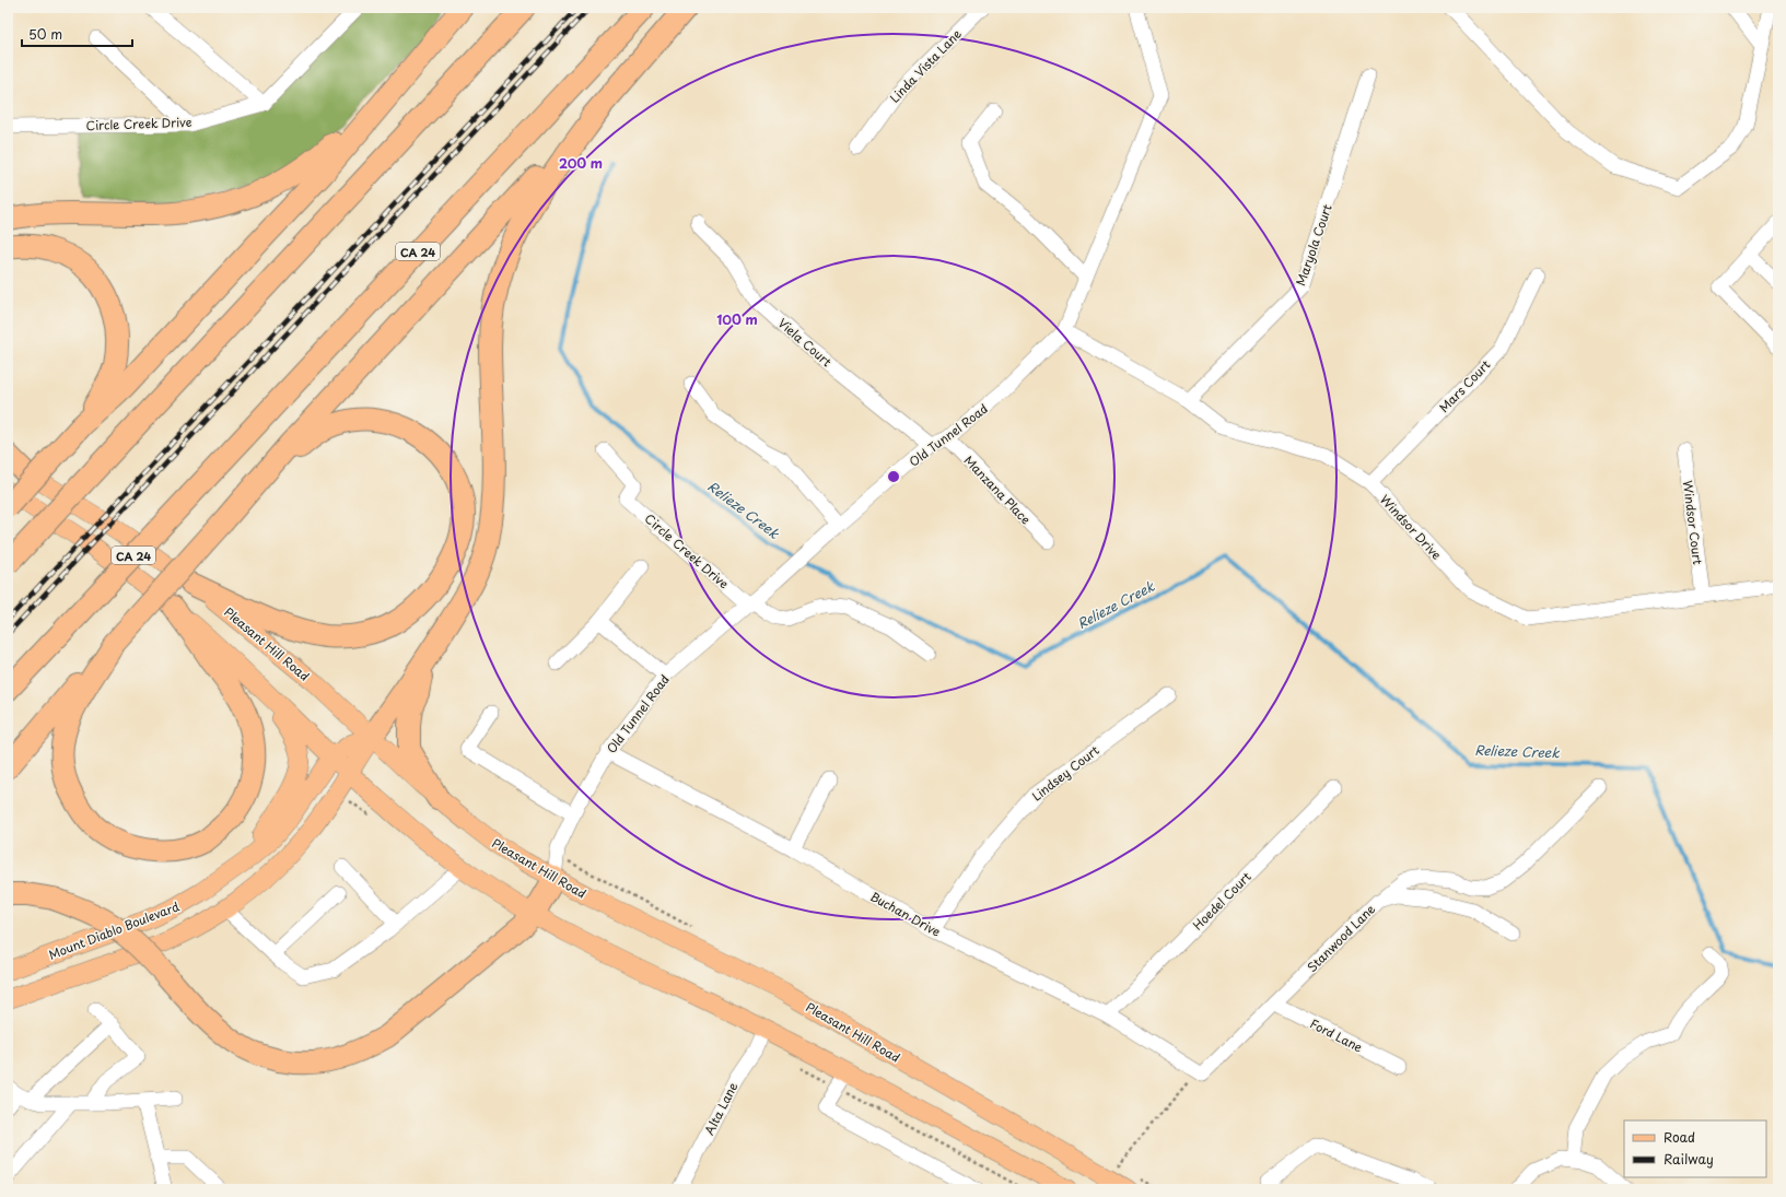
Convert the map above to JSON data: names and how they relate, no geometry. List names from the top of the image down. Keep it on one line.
{"streets":{"highway":["CA 24"],"main road":["Pleasant Hill Road","Mount Diablo Boulevard"],"street":["Linda Vista Lane","Circle Creek Drive","Maryola Court","Viela Court","Mars Court","Old Tunnel Road","Manzana Place","Windsor Court","Windsor Drive","Lindsey Court","Hoedel Court","Buchan Drive","Stanwood Lane","Ford Lane","Alta Lane"]},"crossings":[["Circle Creek Drive","Old Tunnel Road"],["Maryola Court","Windsor Drive"],["Viela Court","Old Tunnel Road"],["Mars Court","Windsor Drive"],["Old Tunnel Road","Manzana Place"],["Old Tunnel Road","Windsor Drive"],["Old Tunnel Road","Pleasant Hill Road"],["Old Tunnel Road","Buchan Drive"],["Windsor Court","Windsor Drive"],["Pleasant Hill Road","Mount Diablo Boulevard"],["Lindsey Court","Buchan Drive"],["Hoedel Court","Buchan Drive"],["Buchan Drive","Stanwood Lane"],["Stanwood Lane","Ford Lane"]],"water":["Relieze Creek"],"legend":["Road","Railway"],"scale_bar":"50 m","rings":["200 m","100 m"]}
